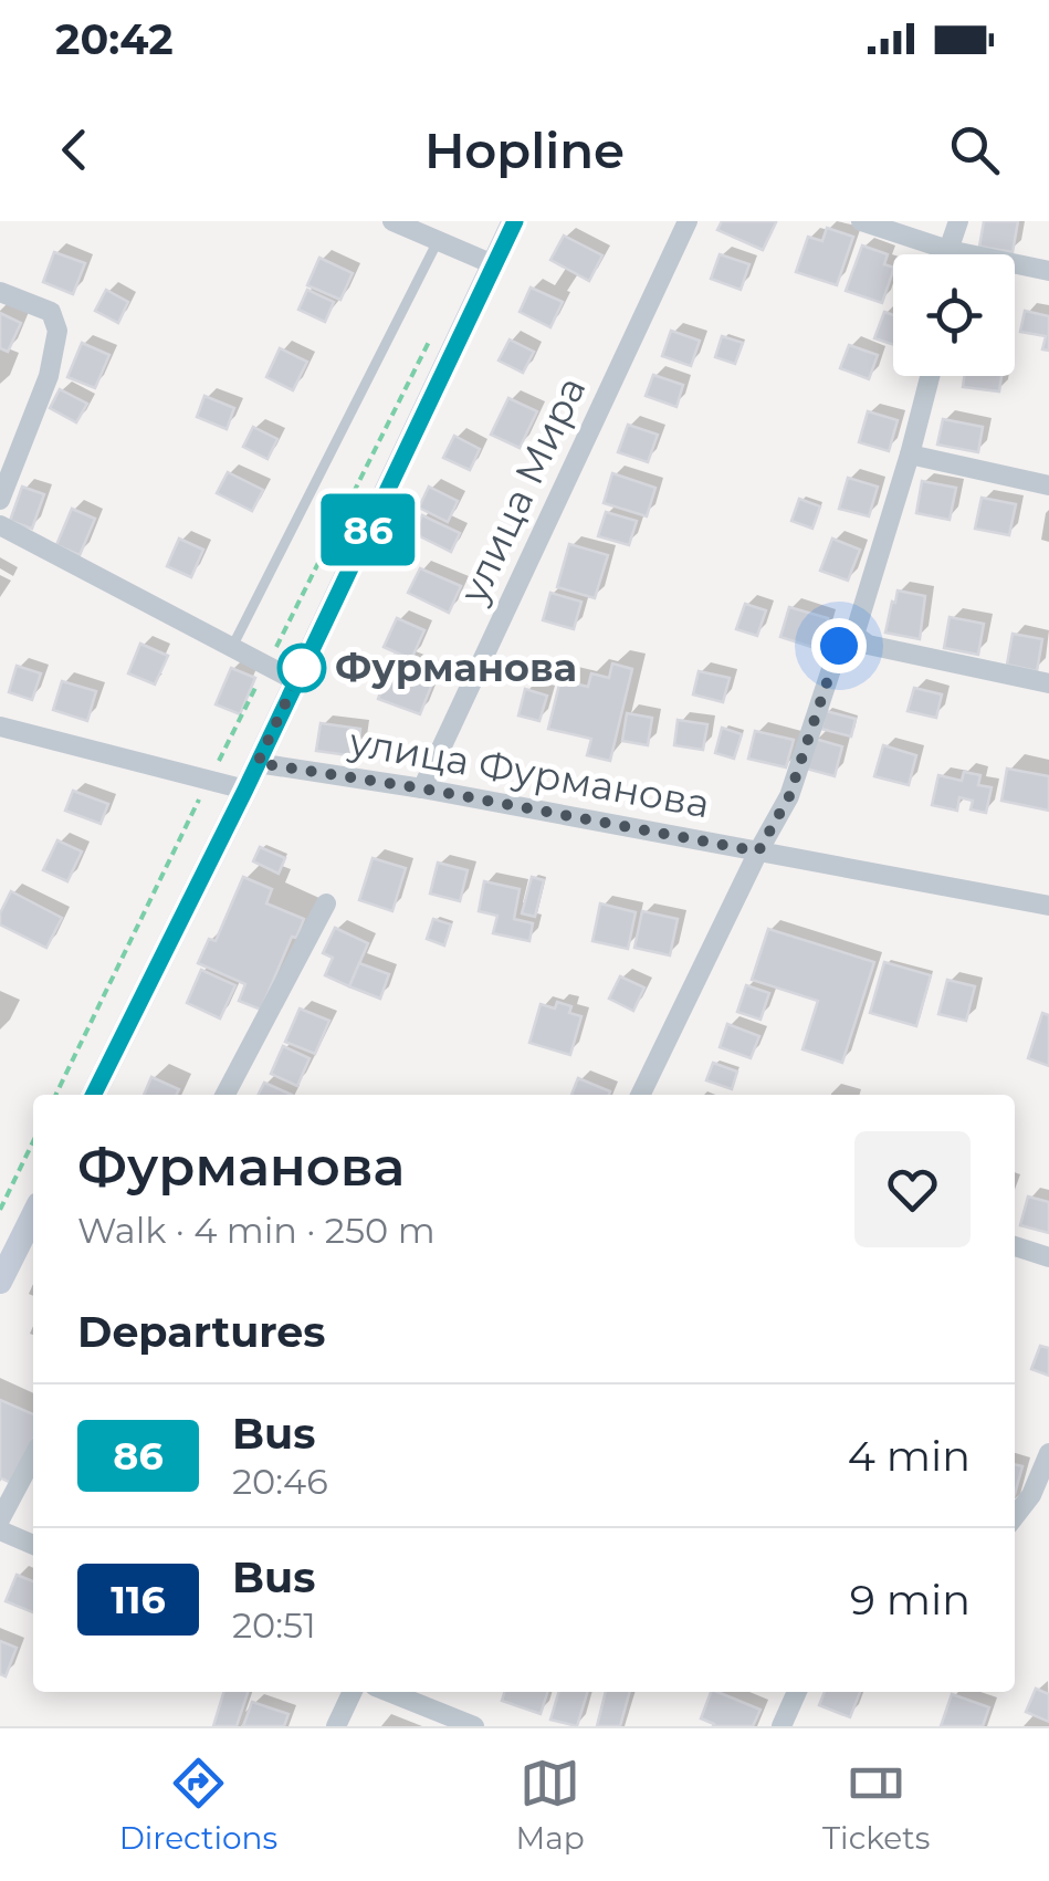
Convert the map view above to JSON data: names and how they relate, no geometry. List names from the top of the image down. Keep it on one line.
{"streets":{"street":["улица Мира","улица Фурманова"]},"crossings":[["улица Мира","улица Фурманова"]],"places":["Фурманова"],"lines":["bus line 86"],"page":{"status":"20:42","header":"Hopline","on_map":"86","heading":[["Фурманова","Walk · 4 min · 250 m"],"Departures"],"list":[{"mark":"86","name":"Bus","note":"20:46","value":"4 min"},{"mark":"116","name":"Bus","note":"20:51","value":"9 min"}],"tabs":["Directions","Map","Tickets"]}}
